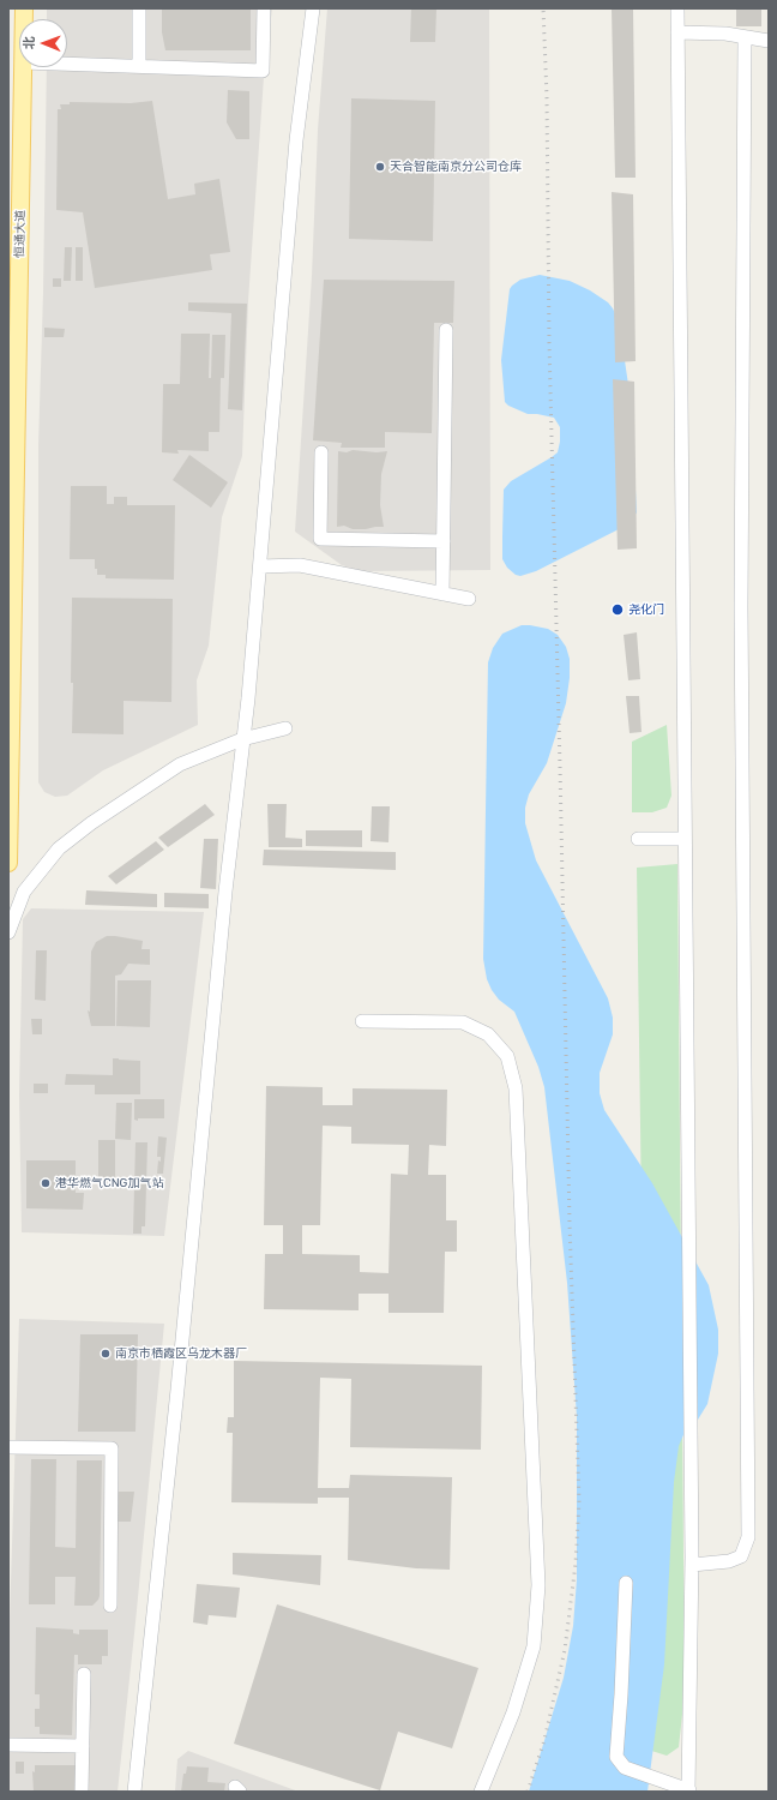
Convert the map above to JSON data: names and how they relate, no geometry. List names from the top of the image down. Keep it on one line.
{"streets":{"main road":["恒通大道"]},"places":["天合智能南京分公司仓库","尧化门","港华燃气CNG加气站","南京市栖霞区乌龙木器厂"],"north":"left"}
